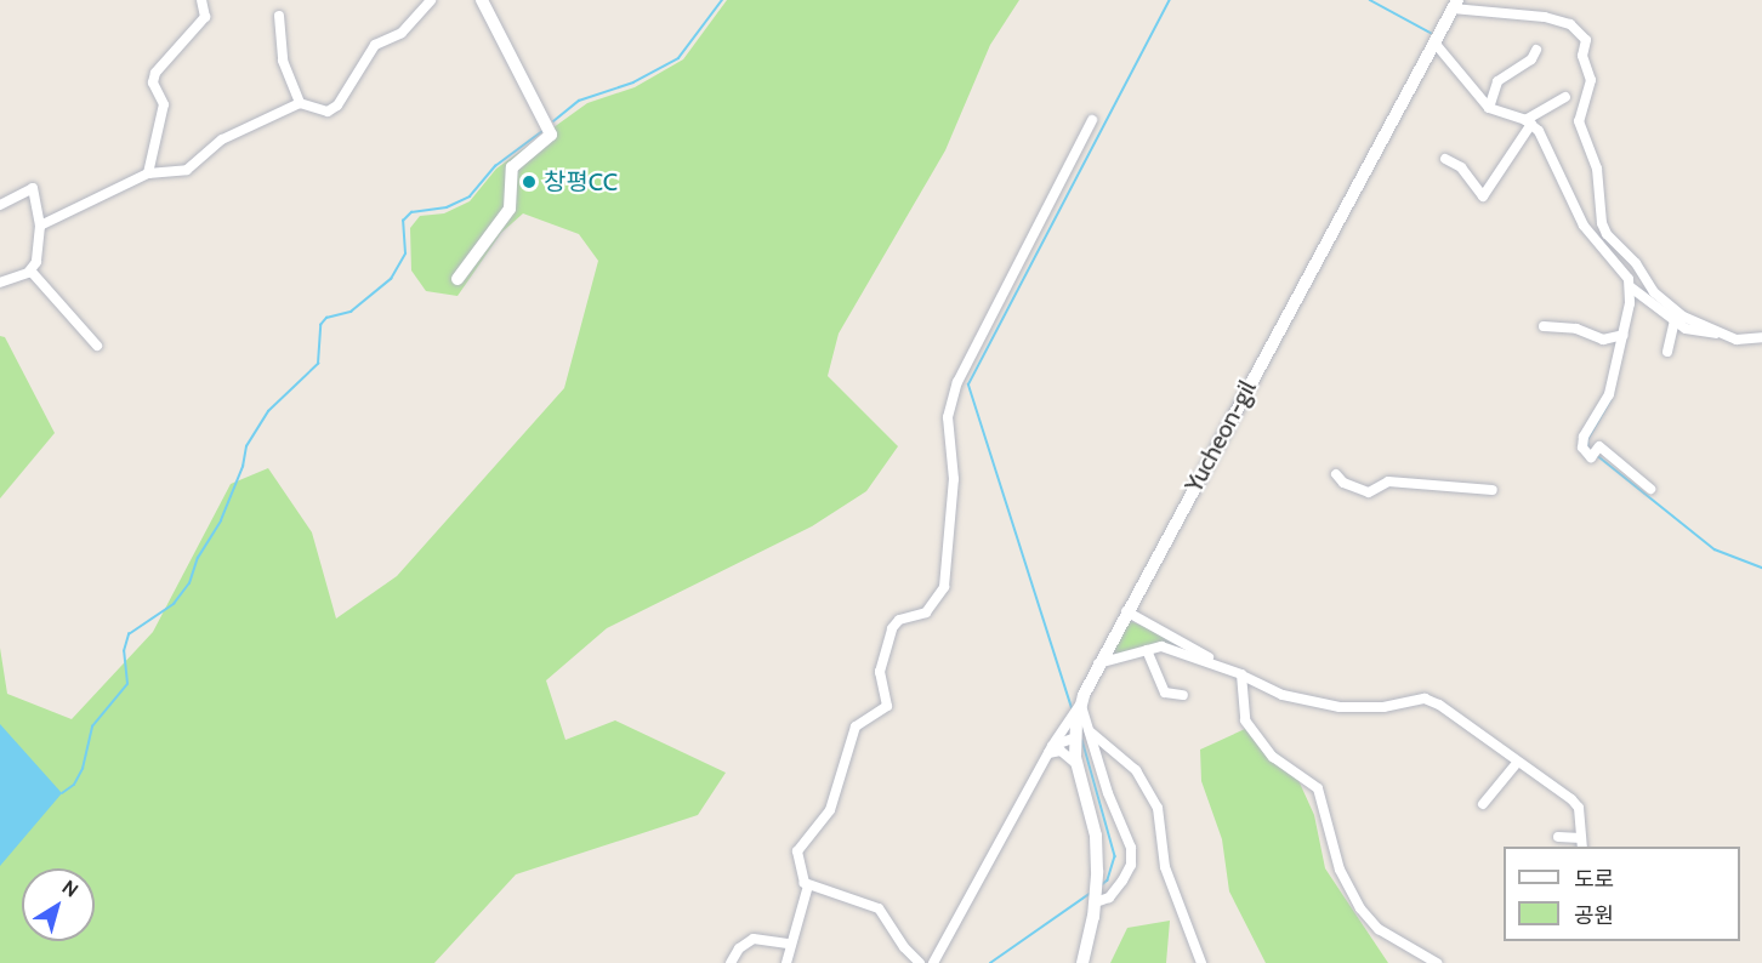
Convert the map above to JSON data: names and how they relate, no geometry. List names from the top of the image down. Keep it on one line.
{"streets":{"street":["Yucheon-gil"]},"places":["창평CC"],"legend":["도로","공원"],"north":"top right"}
